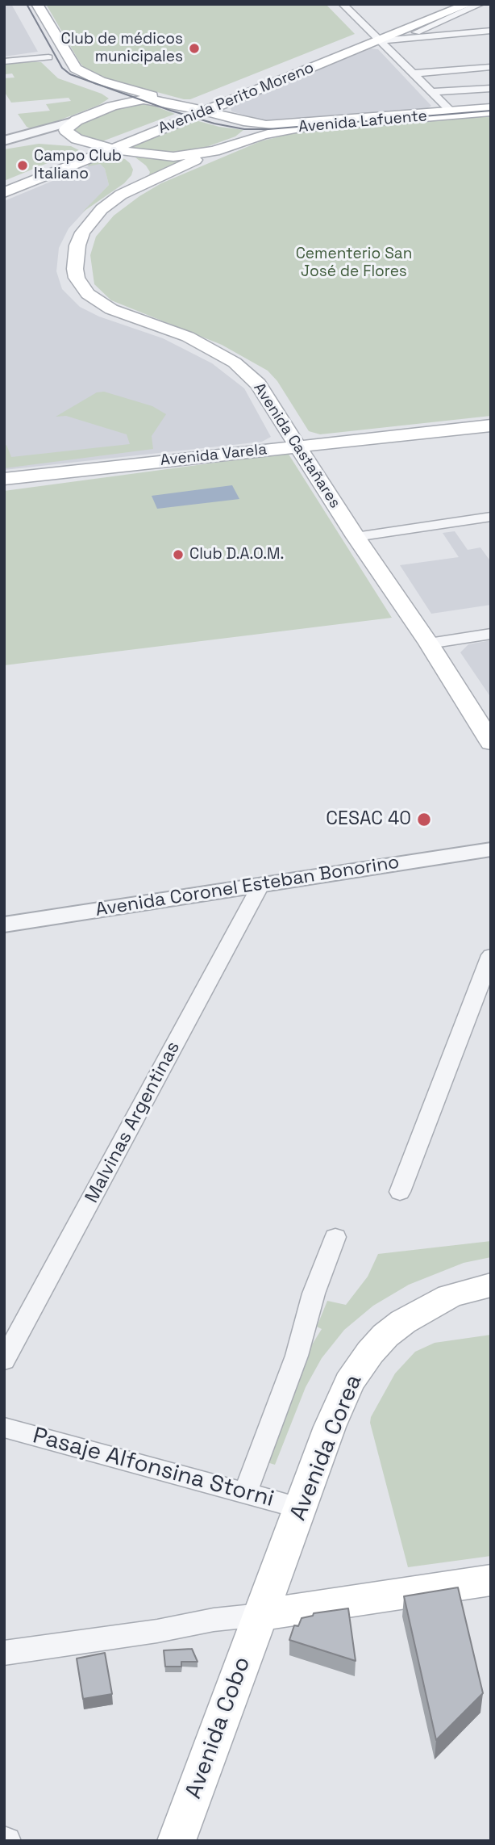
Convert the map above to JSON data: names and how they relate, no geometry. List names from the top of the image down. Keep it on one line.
{"streets":{"main road":["Avenida Perito Moreno","Avenida Lafuente","Avenida Castañares","Avenida Varela","Avenida Corea","Avenida Cobo"],"street":["Avenida Coronel Esteban Bonorino","Malvinas Argentinas","Pasaje Alfonsina Storni"]},"crossings":[["Avenida Perito Moreno","Avenida Lafuente"],["Avenida Perito Moreno","Avenida Castañares"],["Avenida Lafuente","Avenida Castañares"],["Avenida Castañares","Avenida Varela"],["Avenida Coronel Esteban Bonorino","Malvinas Argentinas"],["Avenida Corea","Pasaje Alfonsina Storni"],["Avenida Corea","Avenida Cobo"]],"parks":["Cementerio San José de Flores"],"places":["Club de médicos municipales","Campo Club Italiano","Club D.A.O.M.","CESAC 40"]}
